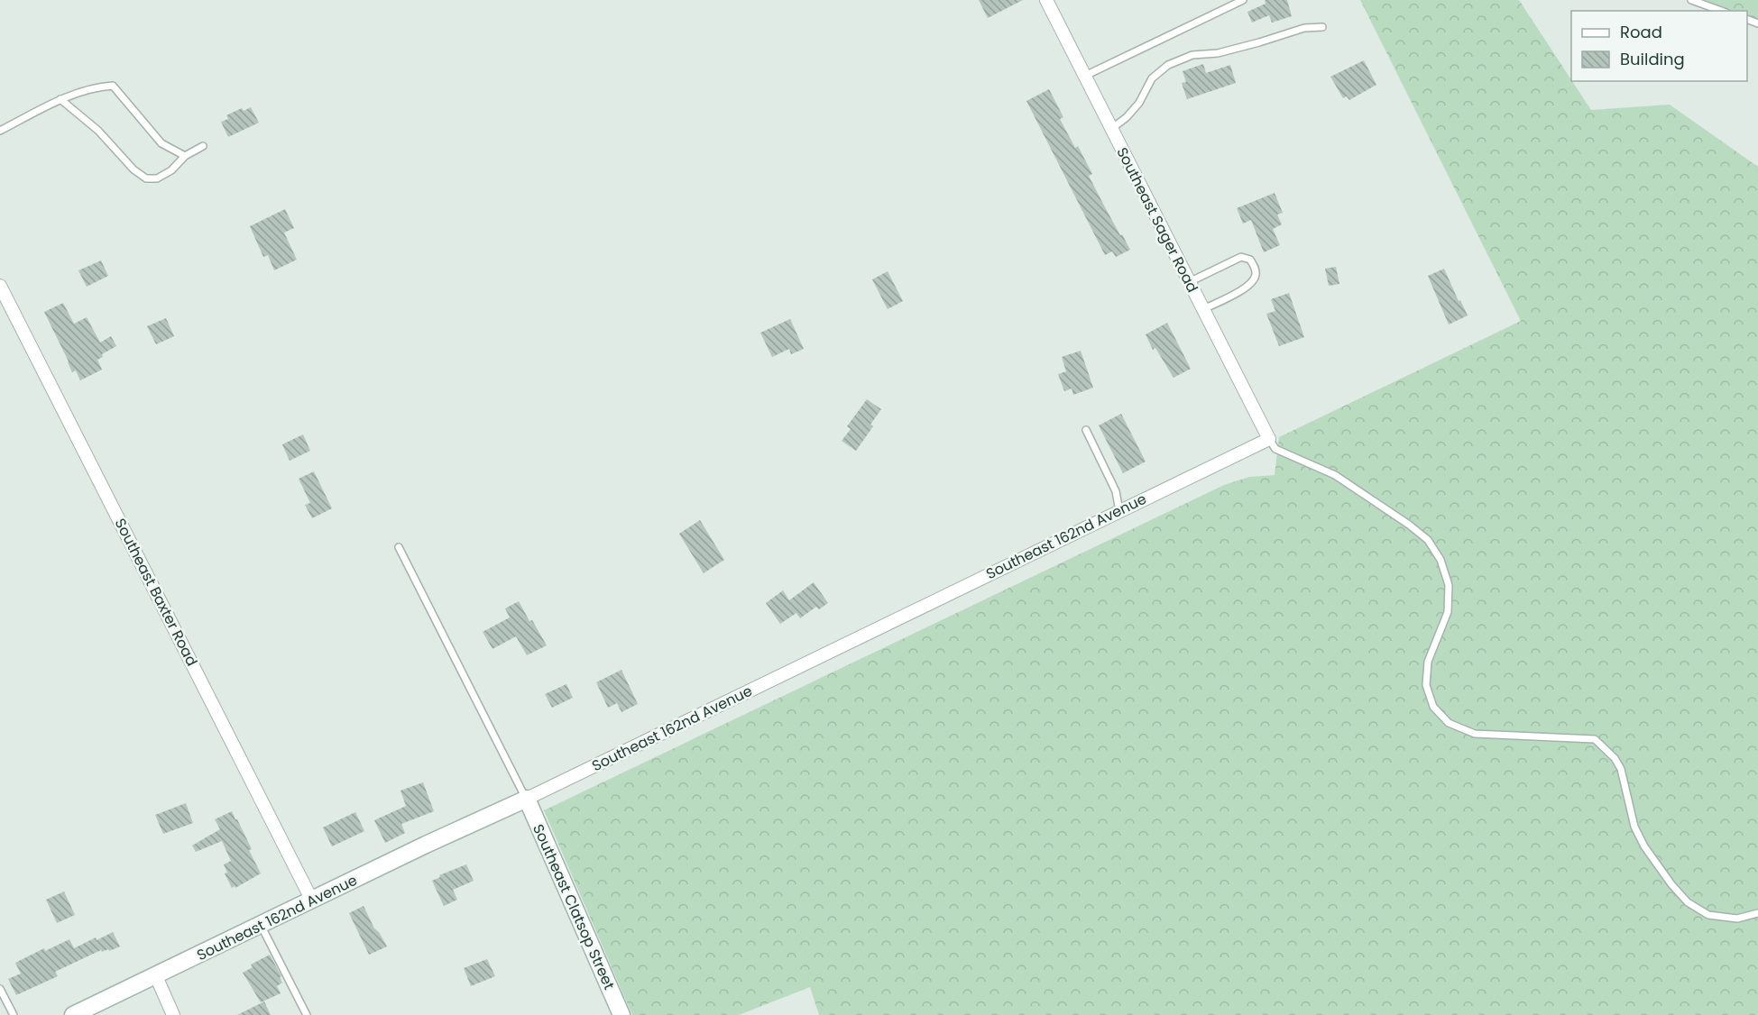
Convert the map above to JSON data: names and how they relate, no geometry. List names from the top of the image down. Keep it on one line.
{"streets":{"street":["Southeast Sager Road","Southeast 162nd Avenue","Southeast Baxter Road","Southeast Clatsop Street"]},"crossings":[["Southeast Sager Road","Southeast 162nd Avenue"],["Southeast 162nd Avenue","Southeast Baxter Road"],["Southeast 162nd Avenue","Southeast Clatsop Street"]],"legend":["Road","Building"]}
